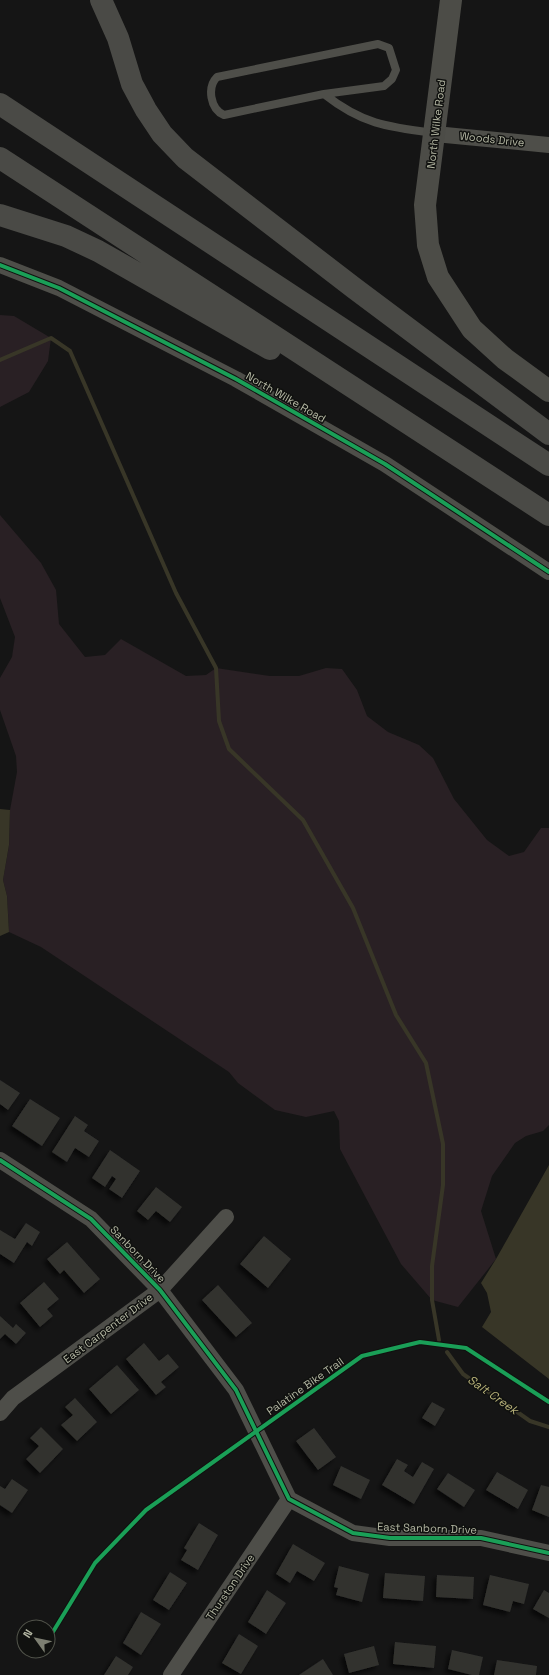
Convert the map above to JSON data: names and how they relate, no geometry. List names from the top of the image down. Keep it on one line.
{"streets":{"street":["North Wilke Road","Woods Drive","Sanborn Drive","East Carpenter Drive","East Sanborn Drive","Thurston Drive"],"cycle path":["Palatine Bike Trail"]},"crossings":[["North Wilke Road","Woods Drive"],["Sanborn Drive","East Carpenter Drive"],["Sanborn Drive","East Sanborn Drive"],["Sanborn Drive","Thurston Drive"],["East Sanborn Drive","Thurston Drive"]],"water":["Salt Creek"],"north":"top left"}
